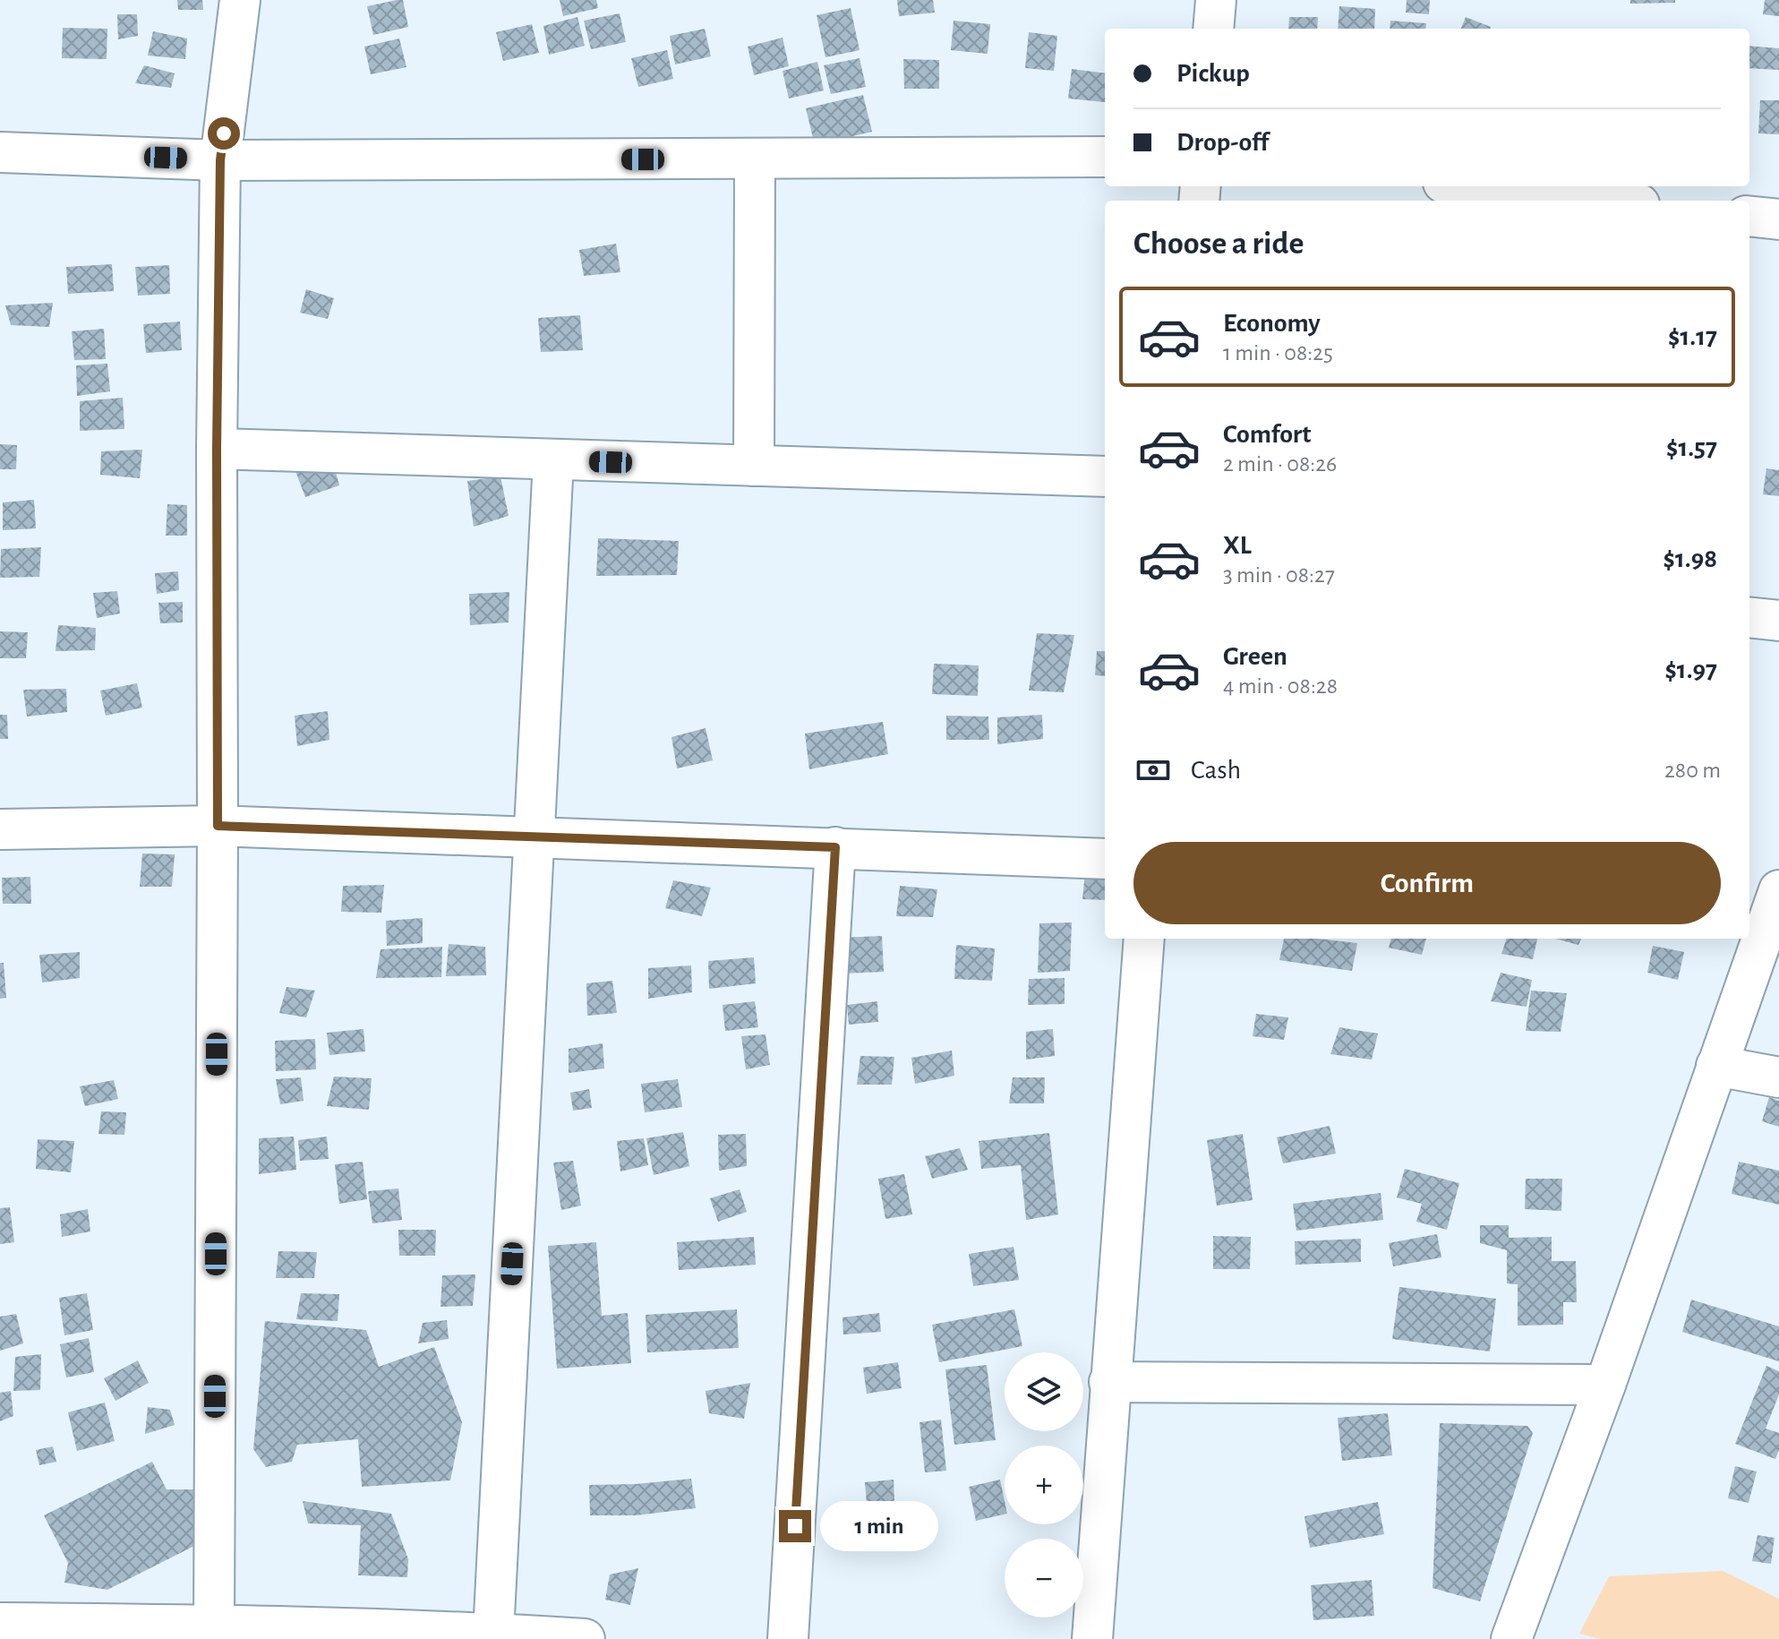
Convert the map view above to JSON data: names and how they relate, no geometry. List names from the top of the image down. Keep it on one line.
{"page":{"banner":["Pickup","Drop-off"],"heading":"Choose a ride","list":[{"name":"Economy","note":"1 min · 08:25","value":"$1.17"},{"name":"Comfort","note":"2 min · 08:26","value":"$1.57"},{"name":"XL","note":"3 min · 08:27","value":"$1.98"},{"name":"Green","note":"4 min · 08:28","value":"$1.97"}],"pay":["Cash","280 m"],"buttons":"Confirm","map_buttons":["+","−"],"bubble":"1 min"}}
